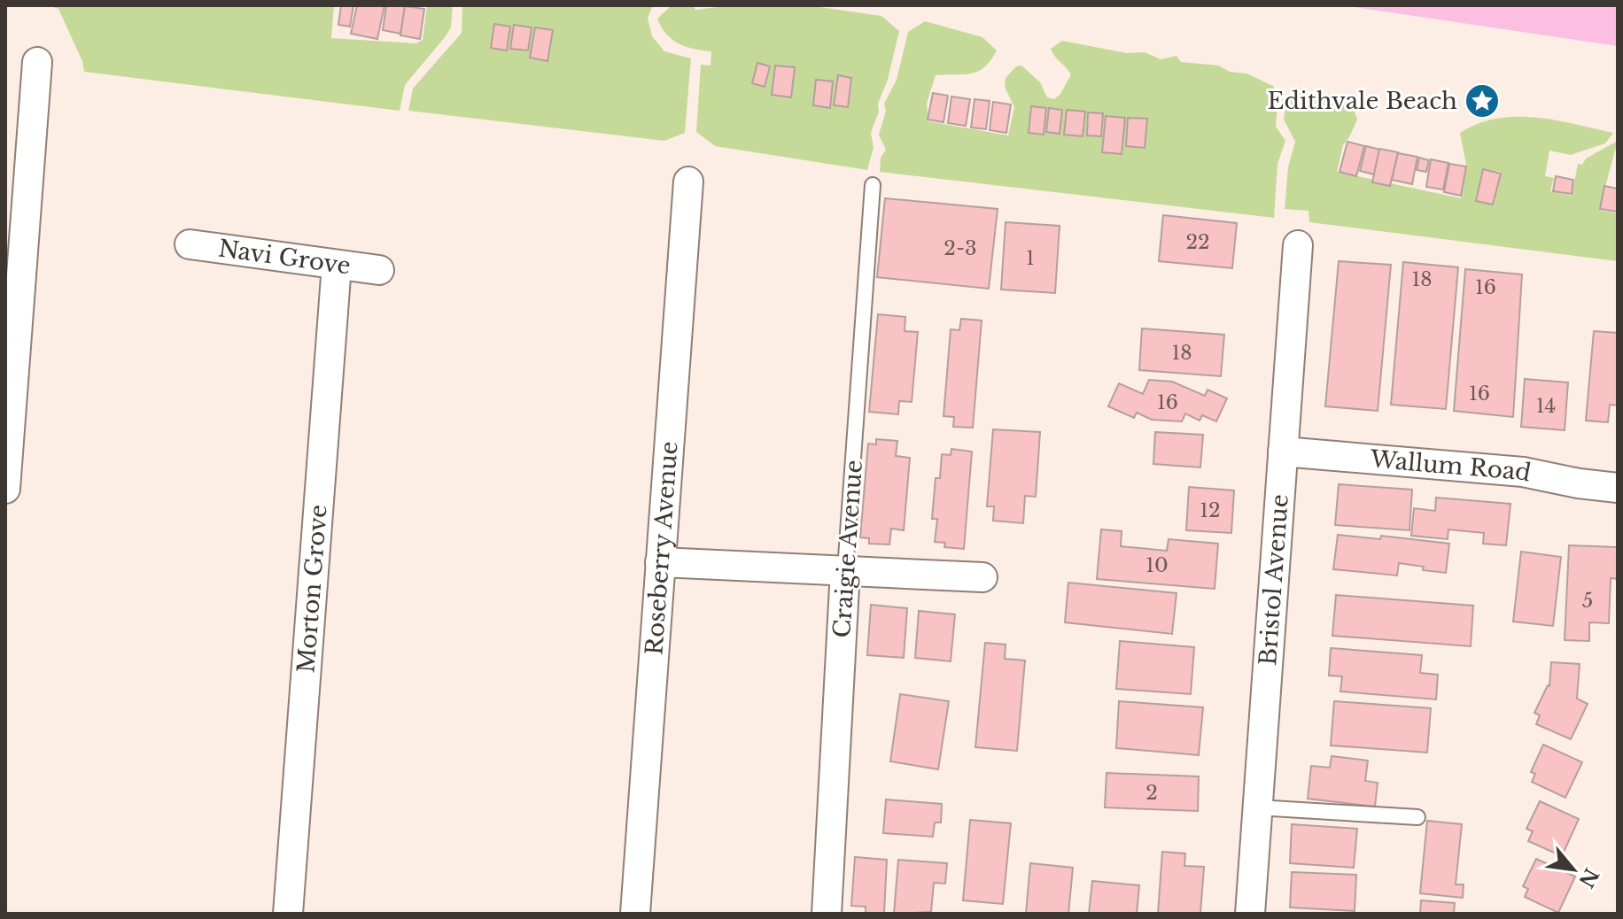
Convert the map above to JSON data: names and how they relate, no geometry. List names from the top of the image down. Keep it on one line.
{"streets":{"street":["Navi Grove","Wallum Road","Roseberry Avenue","Craigie Avenue","Bristol Avenue","Morton Grove"]},"crossings":[["Navi Grove","Morton Grove"],["Wallum Road","Bristol Avenue"]],"places":{"place":["Edithvale Beach"]},"house_numbers":["22","2-3","1","18","16","18","16","16","14","12","10","5","2"],"north":"bottom right"}
